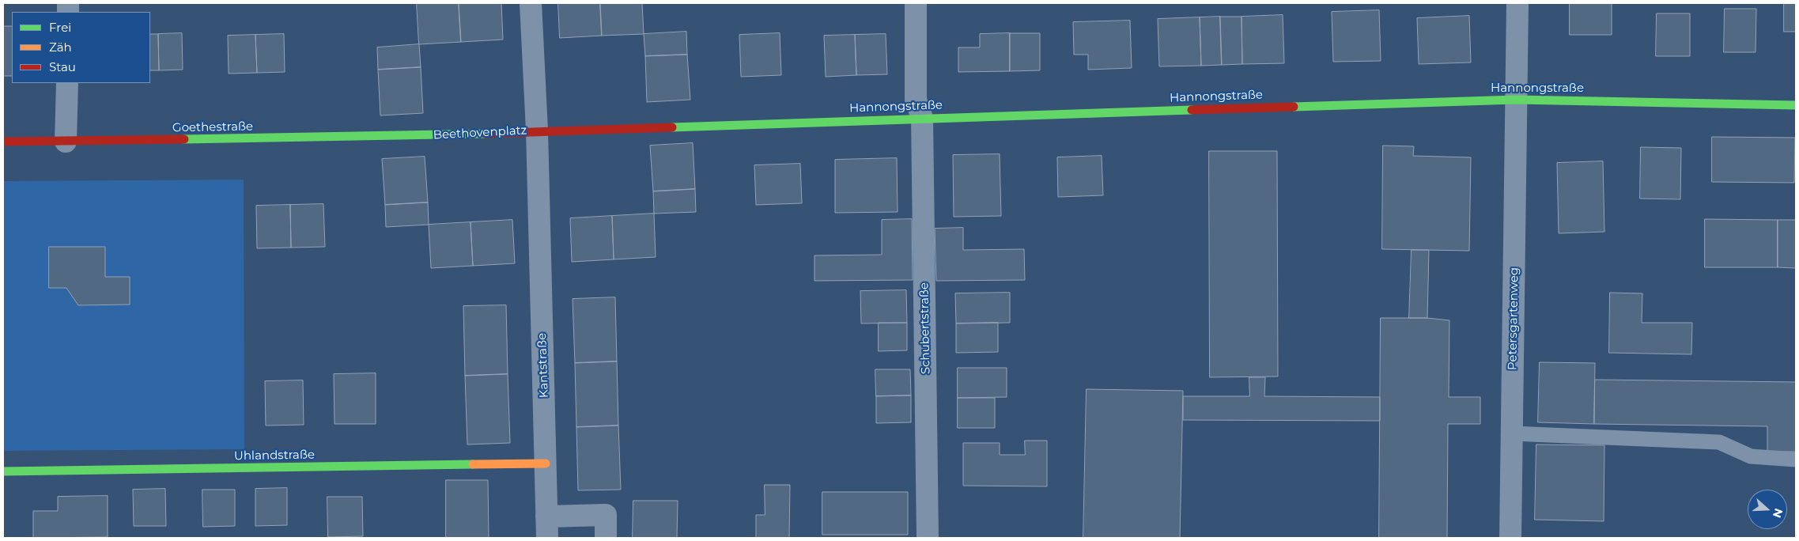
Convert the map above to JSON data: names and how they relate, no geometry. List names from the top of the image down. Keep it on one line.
{"streets":{"street":["Hannongstraße","Goethestraße","Beethovenplatz","Petersgartenweg","Schubertstraße","Kantstraße","Uhlandstraße"]},"crossings":[["Hannongstraße","Beethovenplatz"],["Hannongstraße","Petersgartenweg"],["Hannongstraße","Schubertstraße"],["Goethestraße","Beethovenplatz"],["Beethovenplatz","Kantstraße"],["Kantstraße","Uhlandstraße"]],"legend":["Frei","Zäh","Stau"],"north":"right"}
